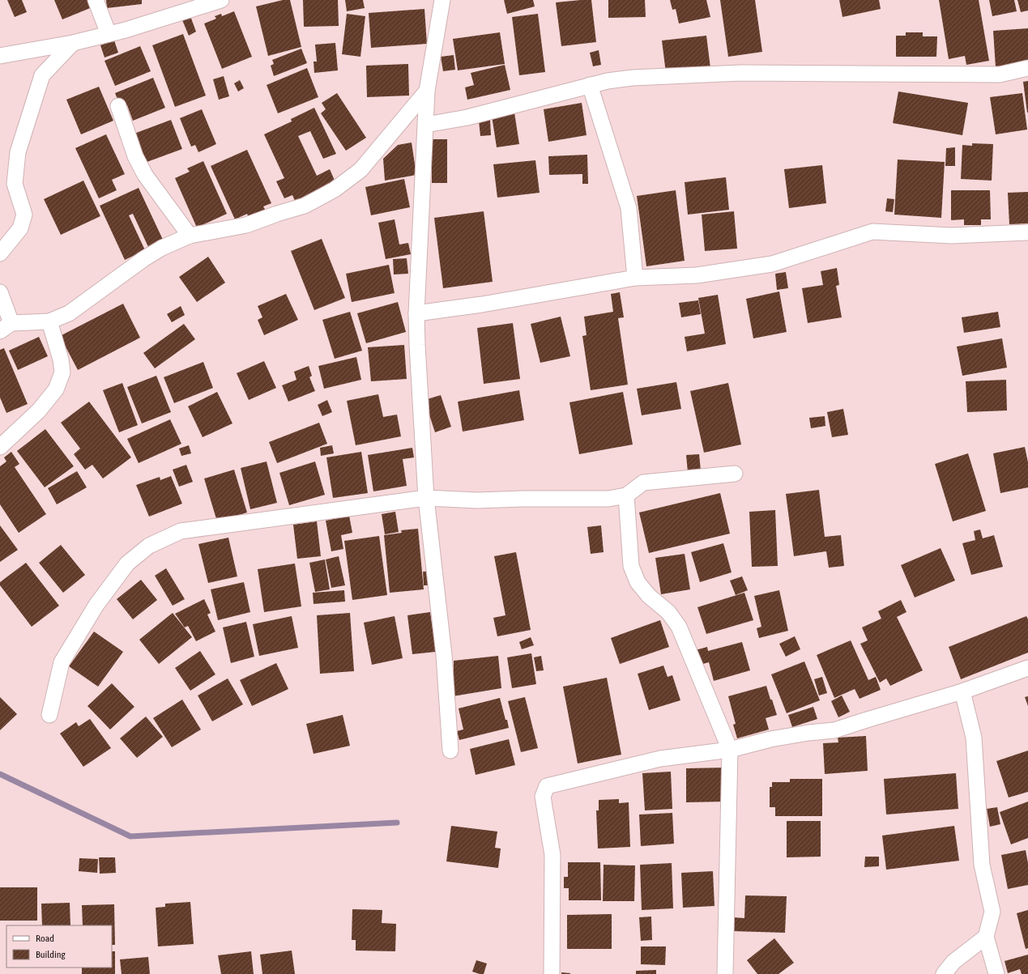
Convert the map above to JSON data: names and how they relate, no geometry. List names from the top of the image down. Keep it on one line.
{"legend":["Road","Building"]}
